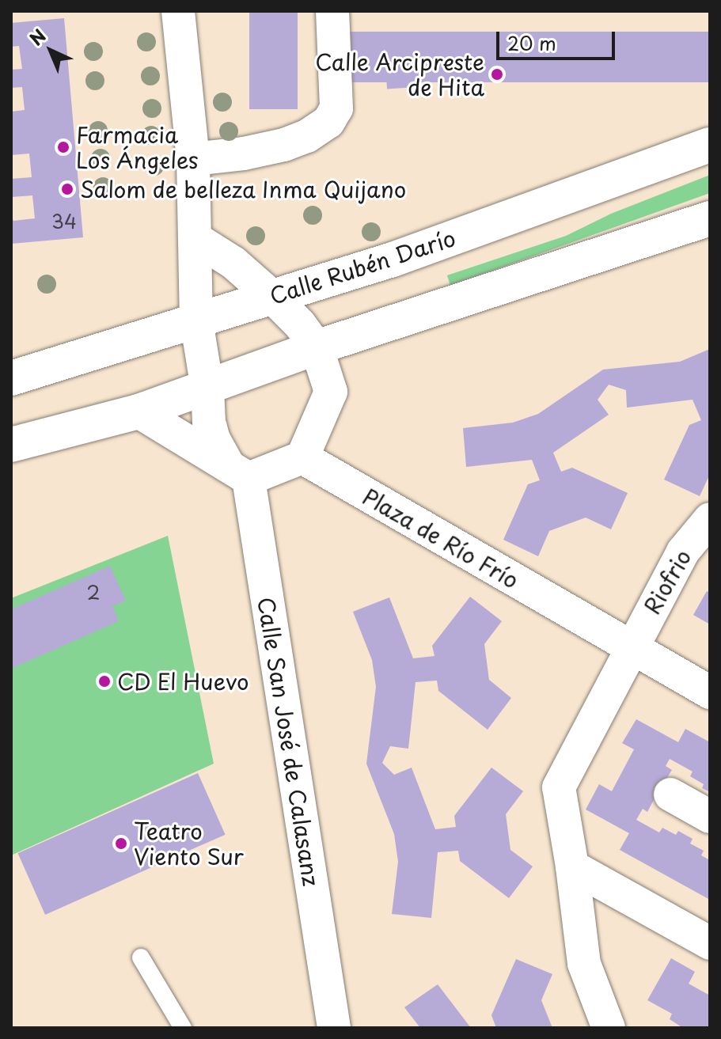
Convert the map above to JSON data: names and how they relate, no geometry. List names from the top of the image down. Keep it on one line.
{"streets":{"main road":["Calle Rubén Darío"],"street":["Plaza de Río Frío","Riofrio","Calle San José de Calasanz"]},"crossings":[["Calle Rubén Darío","Calle San José de Calasanz"],["Plaza de Río Frío","Riofrio"]],"places":["Calle Arcipreste de Hita","Farmacia Los Ángeles","Salom de belleza Inma Quijano","CD El Huevo","Teatro Viento Sur"],"house_numbers":["34","2"],"scale_bar":"20 m","north":"top left"}
